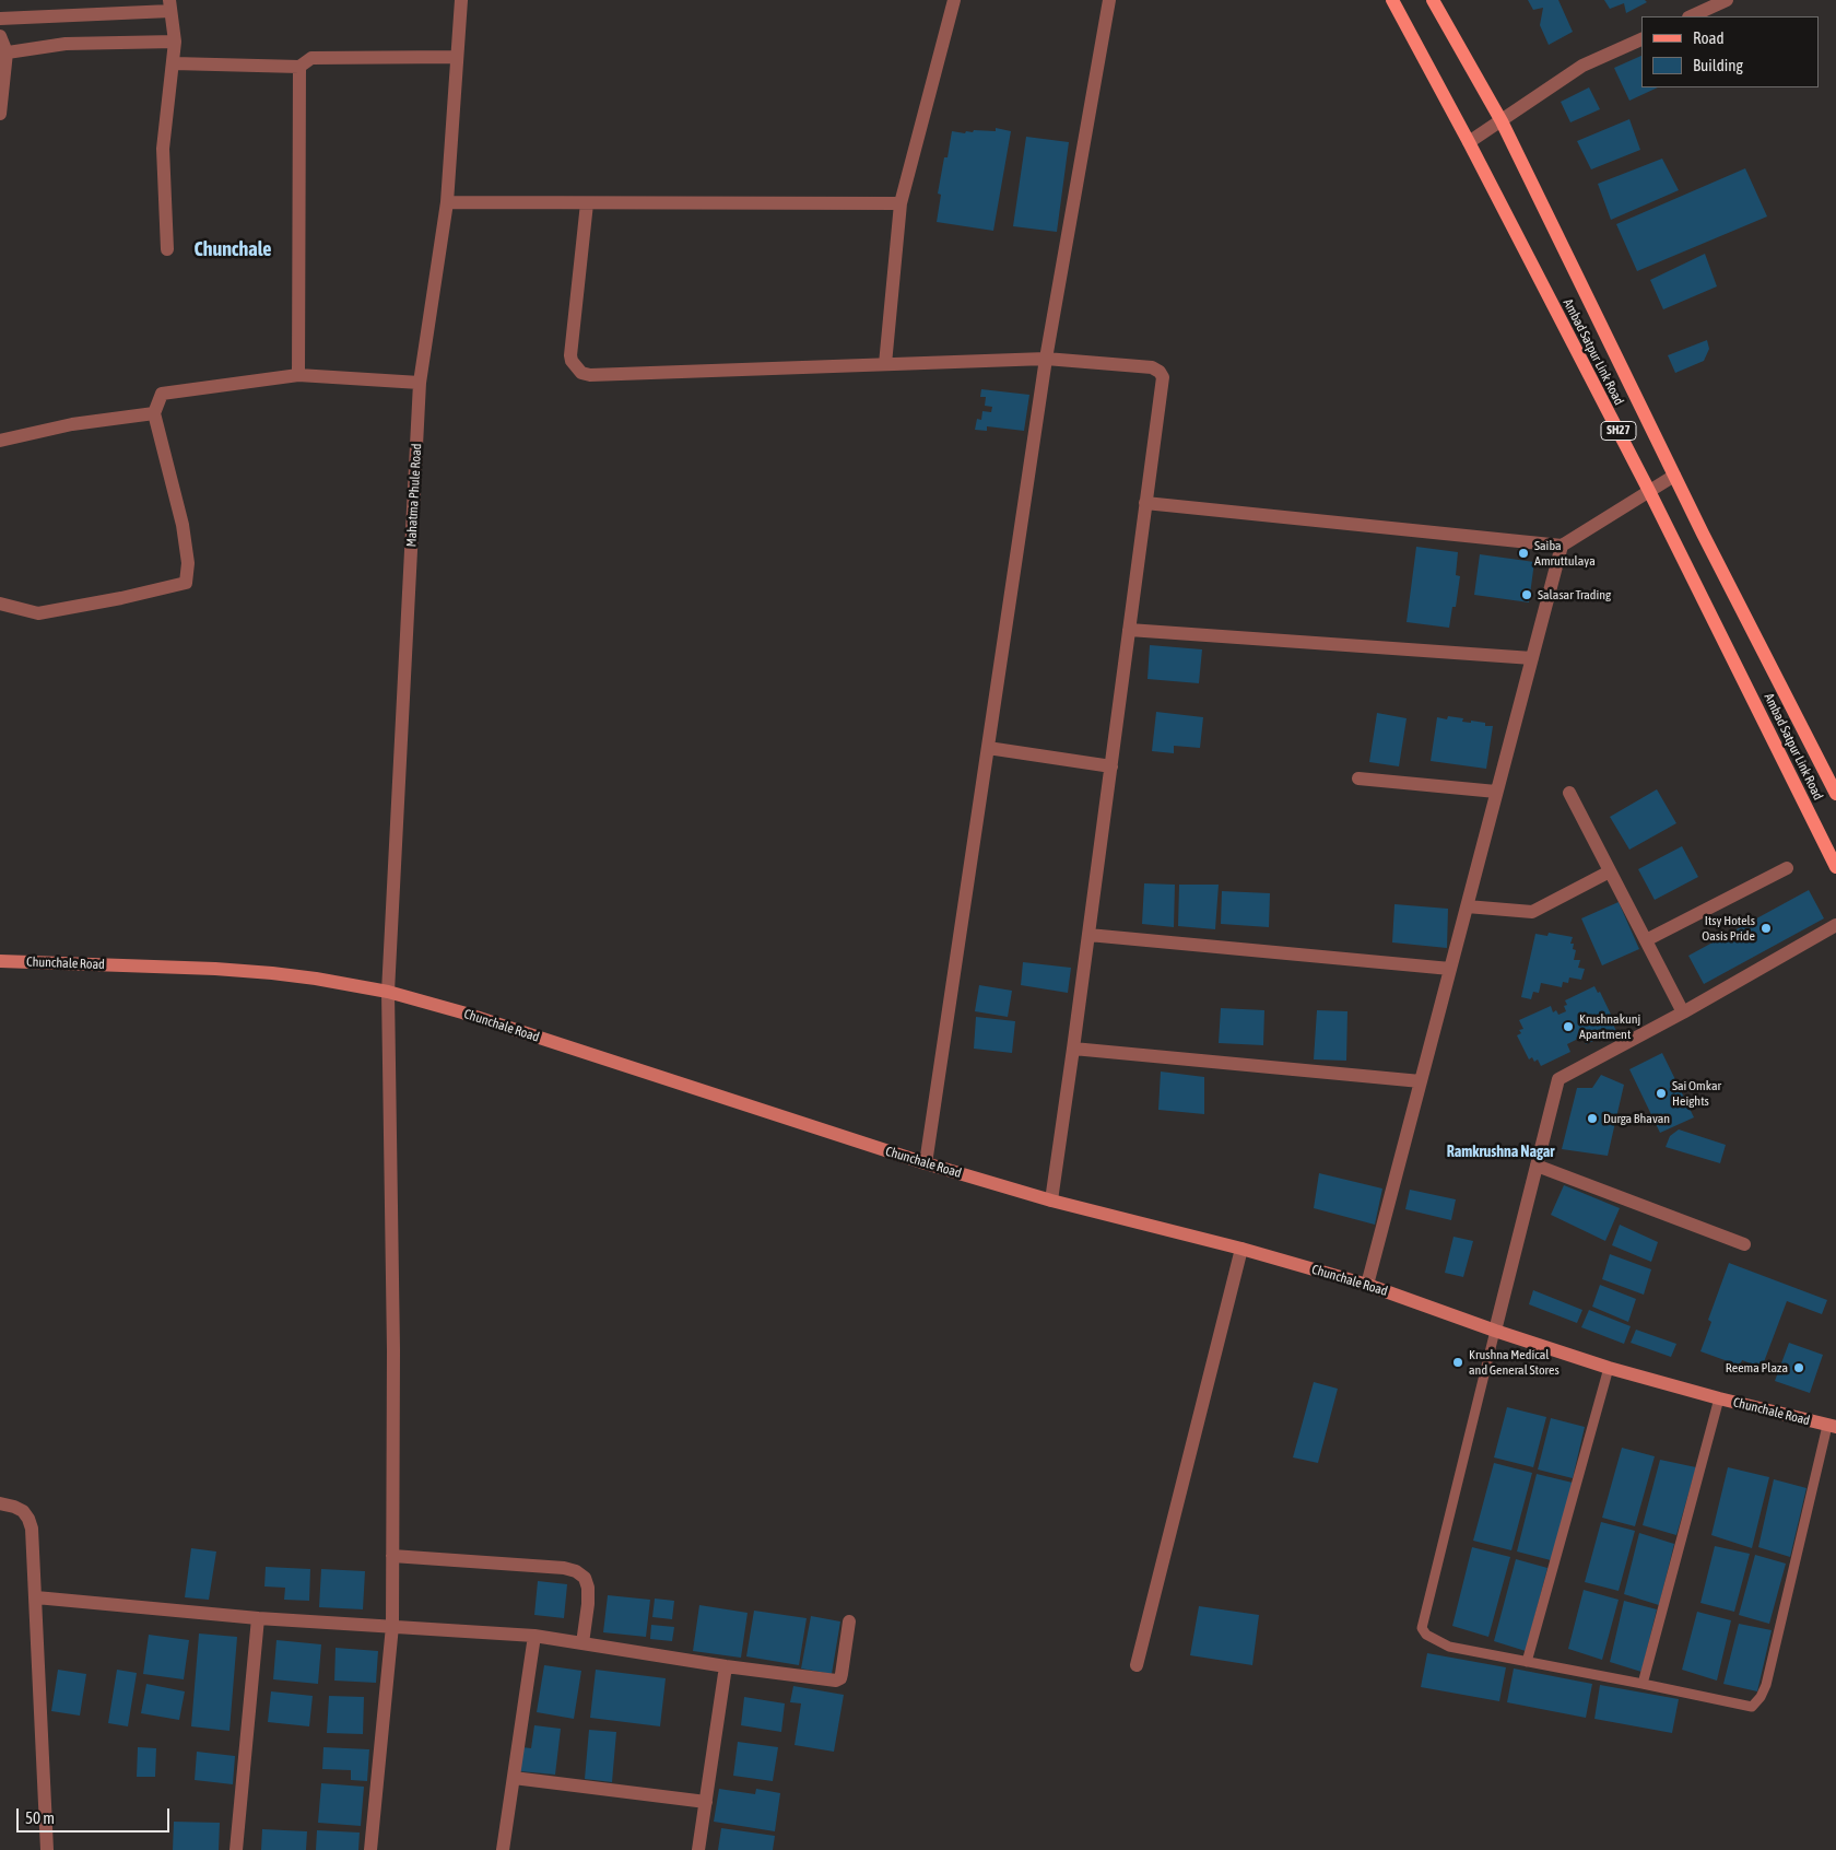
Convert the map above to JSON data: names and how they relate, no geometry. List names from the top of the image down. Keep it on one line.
{"streets":{"main road":["Ambad Satpur Link Road","SH27"],"street":["Mahatma Phule Road","Chunchale Road"]},"crossings":[["Mahatma Phule Road","Chunchale Road"]],"districts":["Chunchale","Ramkrushna Nagar"],"places":["Saiba Amruttulaya","Salasar Trading","Itsy Hotels Oasis Pride","Krushnakunj Apartment","Sai Omkar Heights","Durga Bhavan","Krushna Medical and General Stores","Reema Plaza"],"legend":["Road","Building"],"scale_bar":"50 m"}
